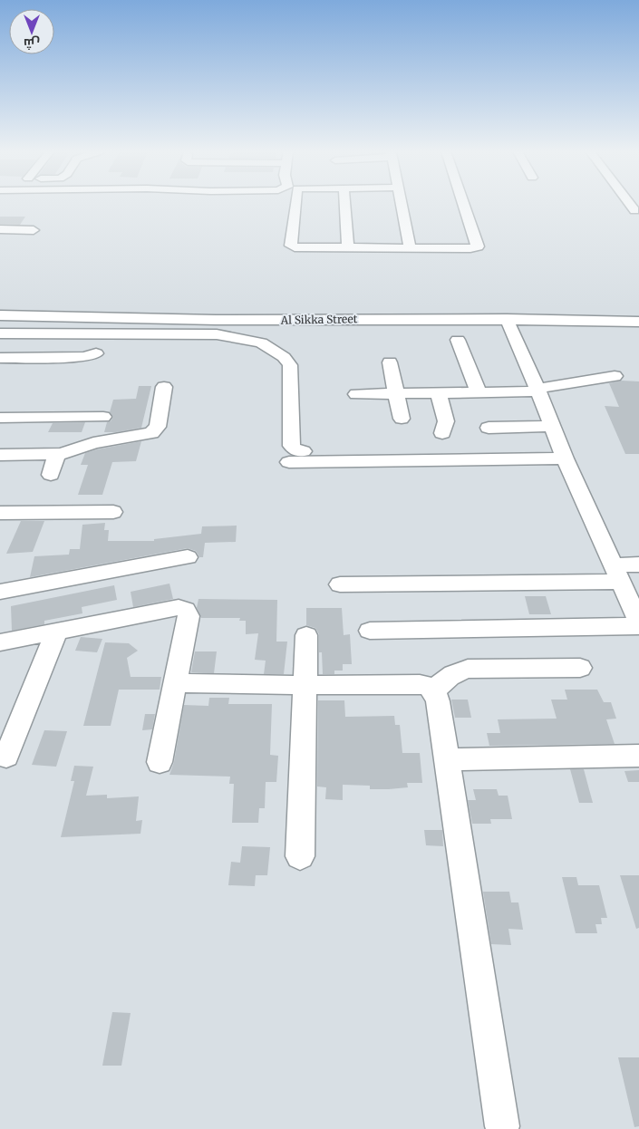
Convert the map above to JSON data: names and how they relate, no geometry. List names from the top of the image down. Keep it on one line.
{"streets":{"street":["Al Sikka Street"]},"north":"bottom"}
